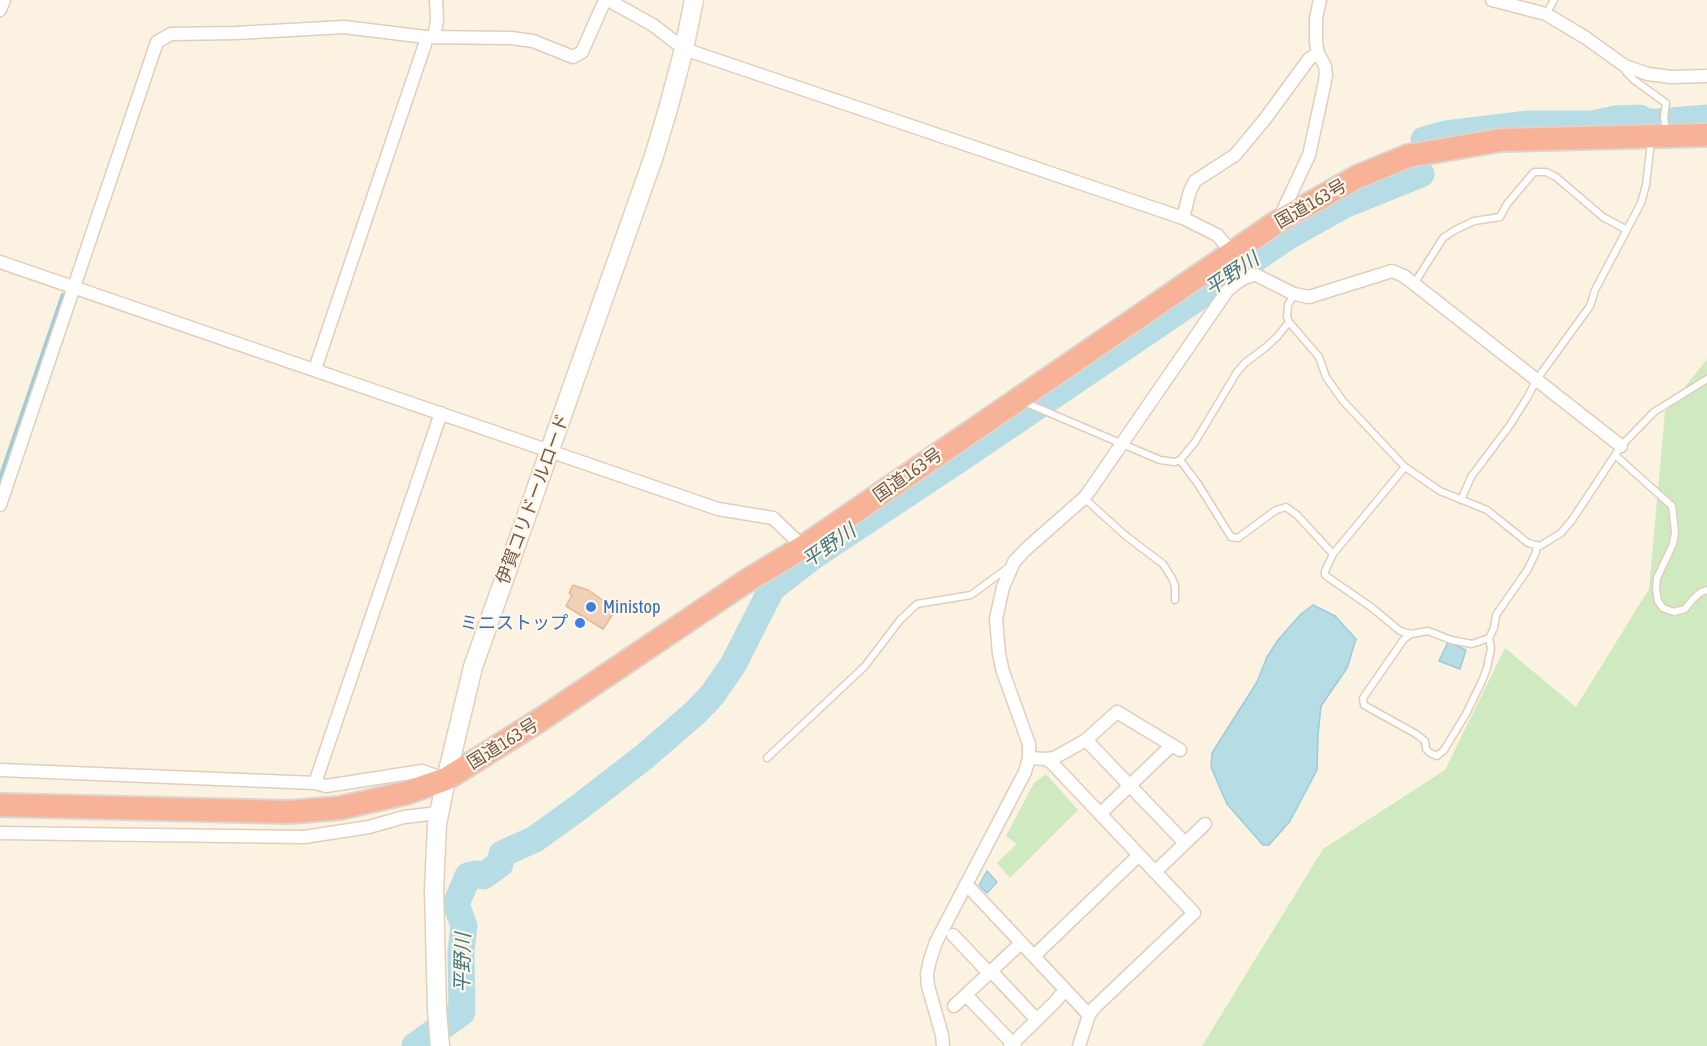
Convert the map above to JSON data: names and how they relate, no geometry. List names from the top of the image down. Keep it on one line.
{"streets":{"highway":["国道163号"],"street":["伊賀コリドールロード"]},"crossings":[["国道163号","伊賀コリドールロード"]],"water":["平野川"],"places":["Ministop","ミニストップ"]}
